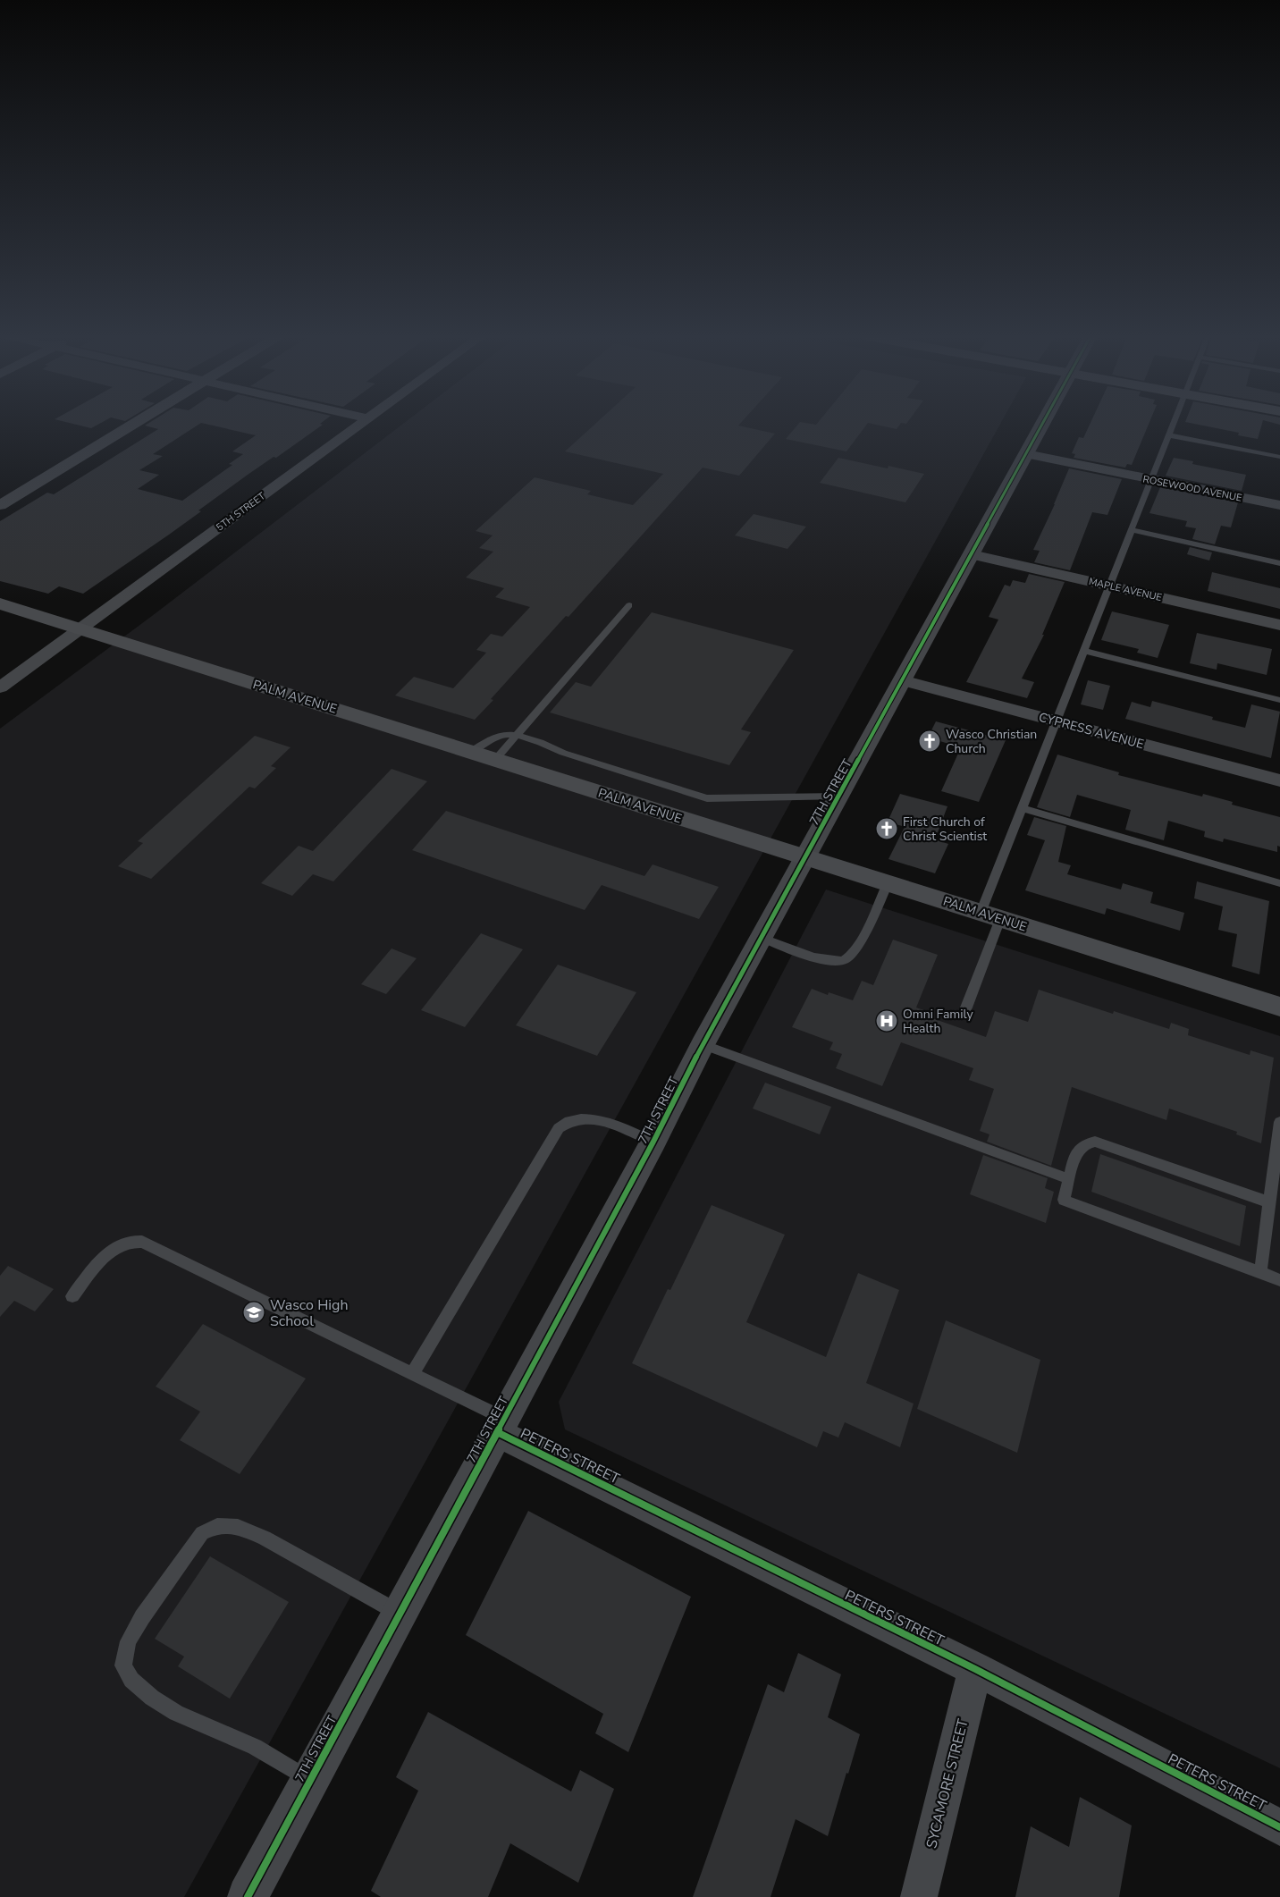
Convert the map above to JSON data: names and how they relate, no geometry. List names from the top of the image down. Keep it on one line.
{"streets":{"main road":["PALM AVENUE"],"street":["ROSEWOOD AVENUE","5TH STREET","MAPLE AVENUE","CYPRESS AVENUE","7TH STREET","PETERS STREET","SYCAMORE STREET"]},"crossings":[["ROSEWOOD AVENUE","7TH STREET"],["5TH STREET","PALM AVENUE"],["MAPLE AVENUE","7TH STREET"],["PALM AVENUE","7TH STREET"],["CYPRESS AVENUE","7TH STREET"],["7TH STREET","PETERS STREET"],["PETERS STREET","SYCAMORE STREET"]],"places":{"church":["Wasco Christian Church","First Church of Christ Scientist"],"hospital":["Omni Family Health"],"school or university":["Wasco High School"]}}
